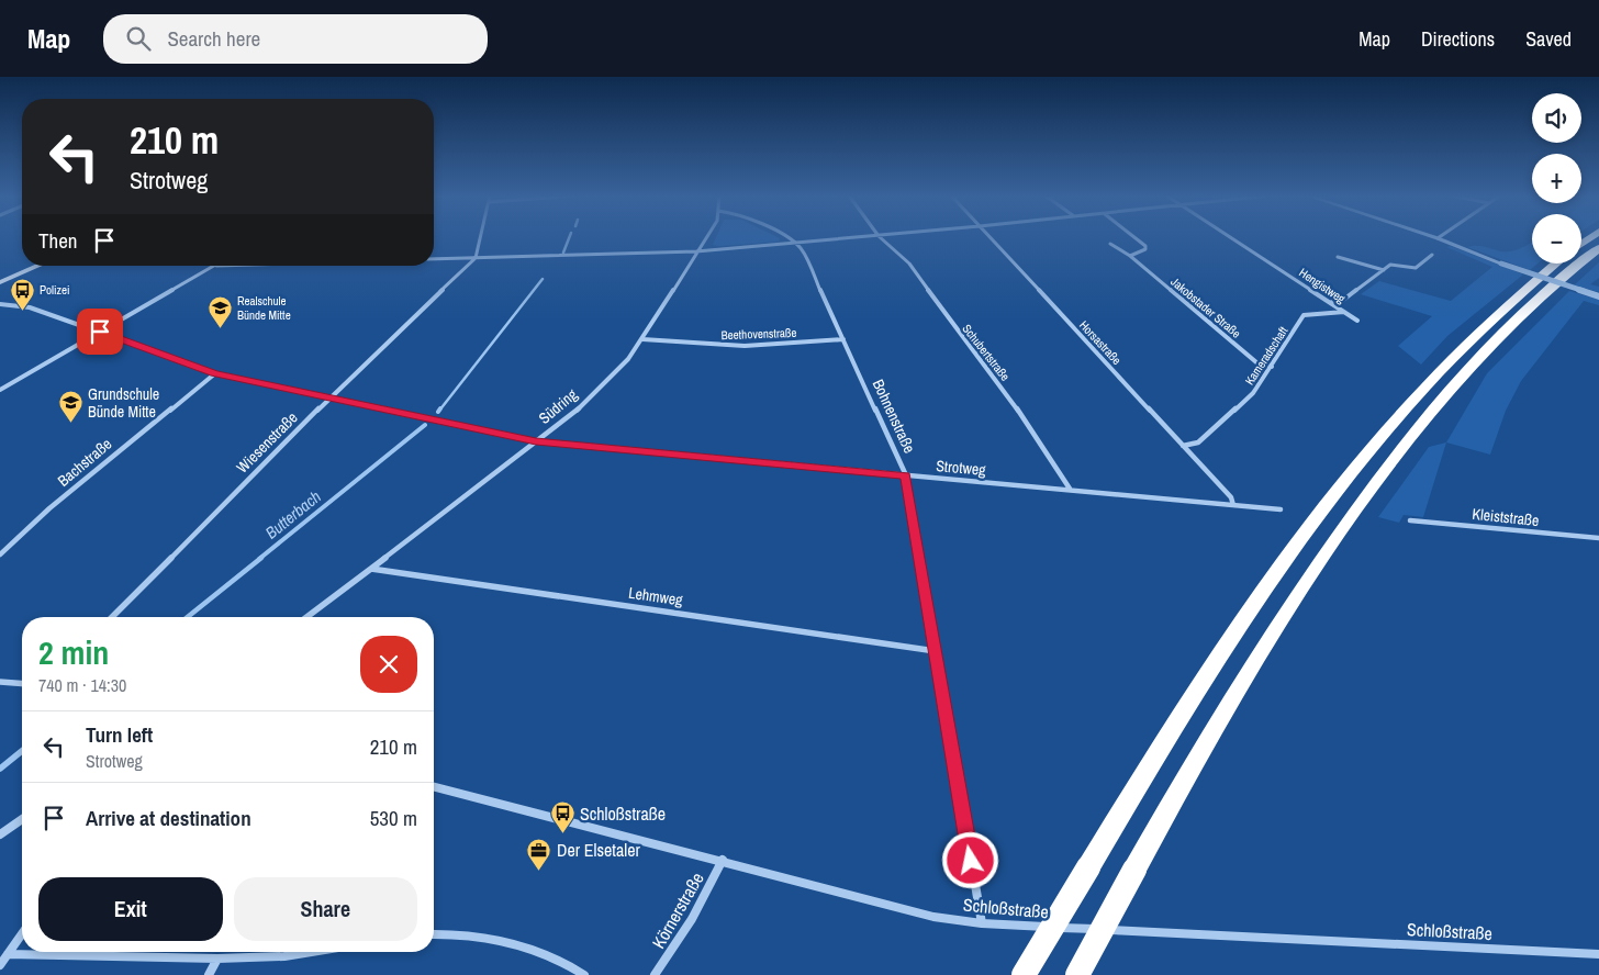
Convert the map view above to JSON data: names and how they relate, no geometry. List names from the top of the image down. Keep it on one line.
{"streets":{"street":["Hengistweg","Jakobstader Straße","Beethovenstraße","Horsastraße","Schubertstraße","Kameradschaft","Südring","Bohnenstraße","Wiesenstraße","Bachstraße","Strotweg","Kleiststraße","Lehmweg","Schloßstraße","Körnerstraße"]},"crossings":[["Hengistweg","Kameradschaft"],["Jakobstader Straße","Kameradschaft"],["Beethovenstraße","Südring"],["Beethovenstraße","Bohnenstraße"],["Horsastraße","Kameradschaft"],["Horsastraße","Strotweg"],["Schubertstraße","Strotweg"],["Südring","Strotweg"],["Südring","Lehmweg"],["Bohnenstraße","Strotweg"],["Bohnenstraße","Lehmweg"],["Bohnenstraße","Schloßstraße"],["Wiesenstraße","Strotweg"],["Bachstraße","Strotweg"],["Schloßstraße","Körnerstraße"]],"water":["Butterbach"],"places":{"bus stop":["Polizei","Schloßstraße"],"school or university":["Realschule Bünde Mitte","Grundschule Bünde Mitte"],"office":["Der Elsetaler"]},"page":{"header":"Map","search":"Search here","nav":["Map","Directions","Saved"],"map_buttons":["+","−"],"turn":["210 m","Strotweg"],"then":"Then","heading":["2 min","740 m · 14:30"],"list":[{"name":"Turn left","note":"Strotweg","value":"210 m"},{"name":"Arrive at destination","value":"530 m"}],"buttons":["Exit","Share"]}}
